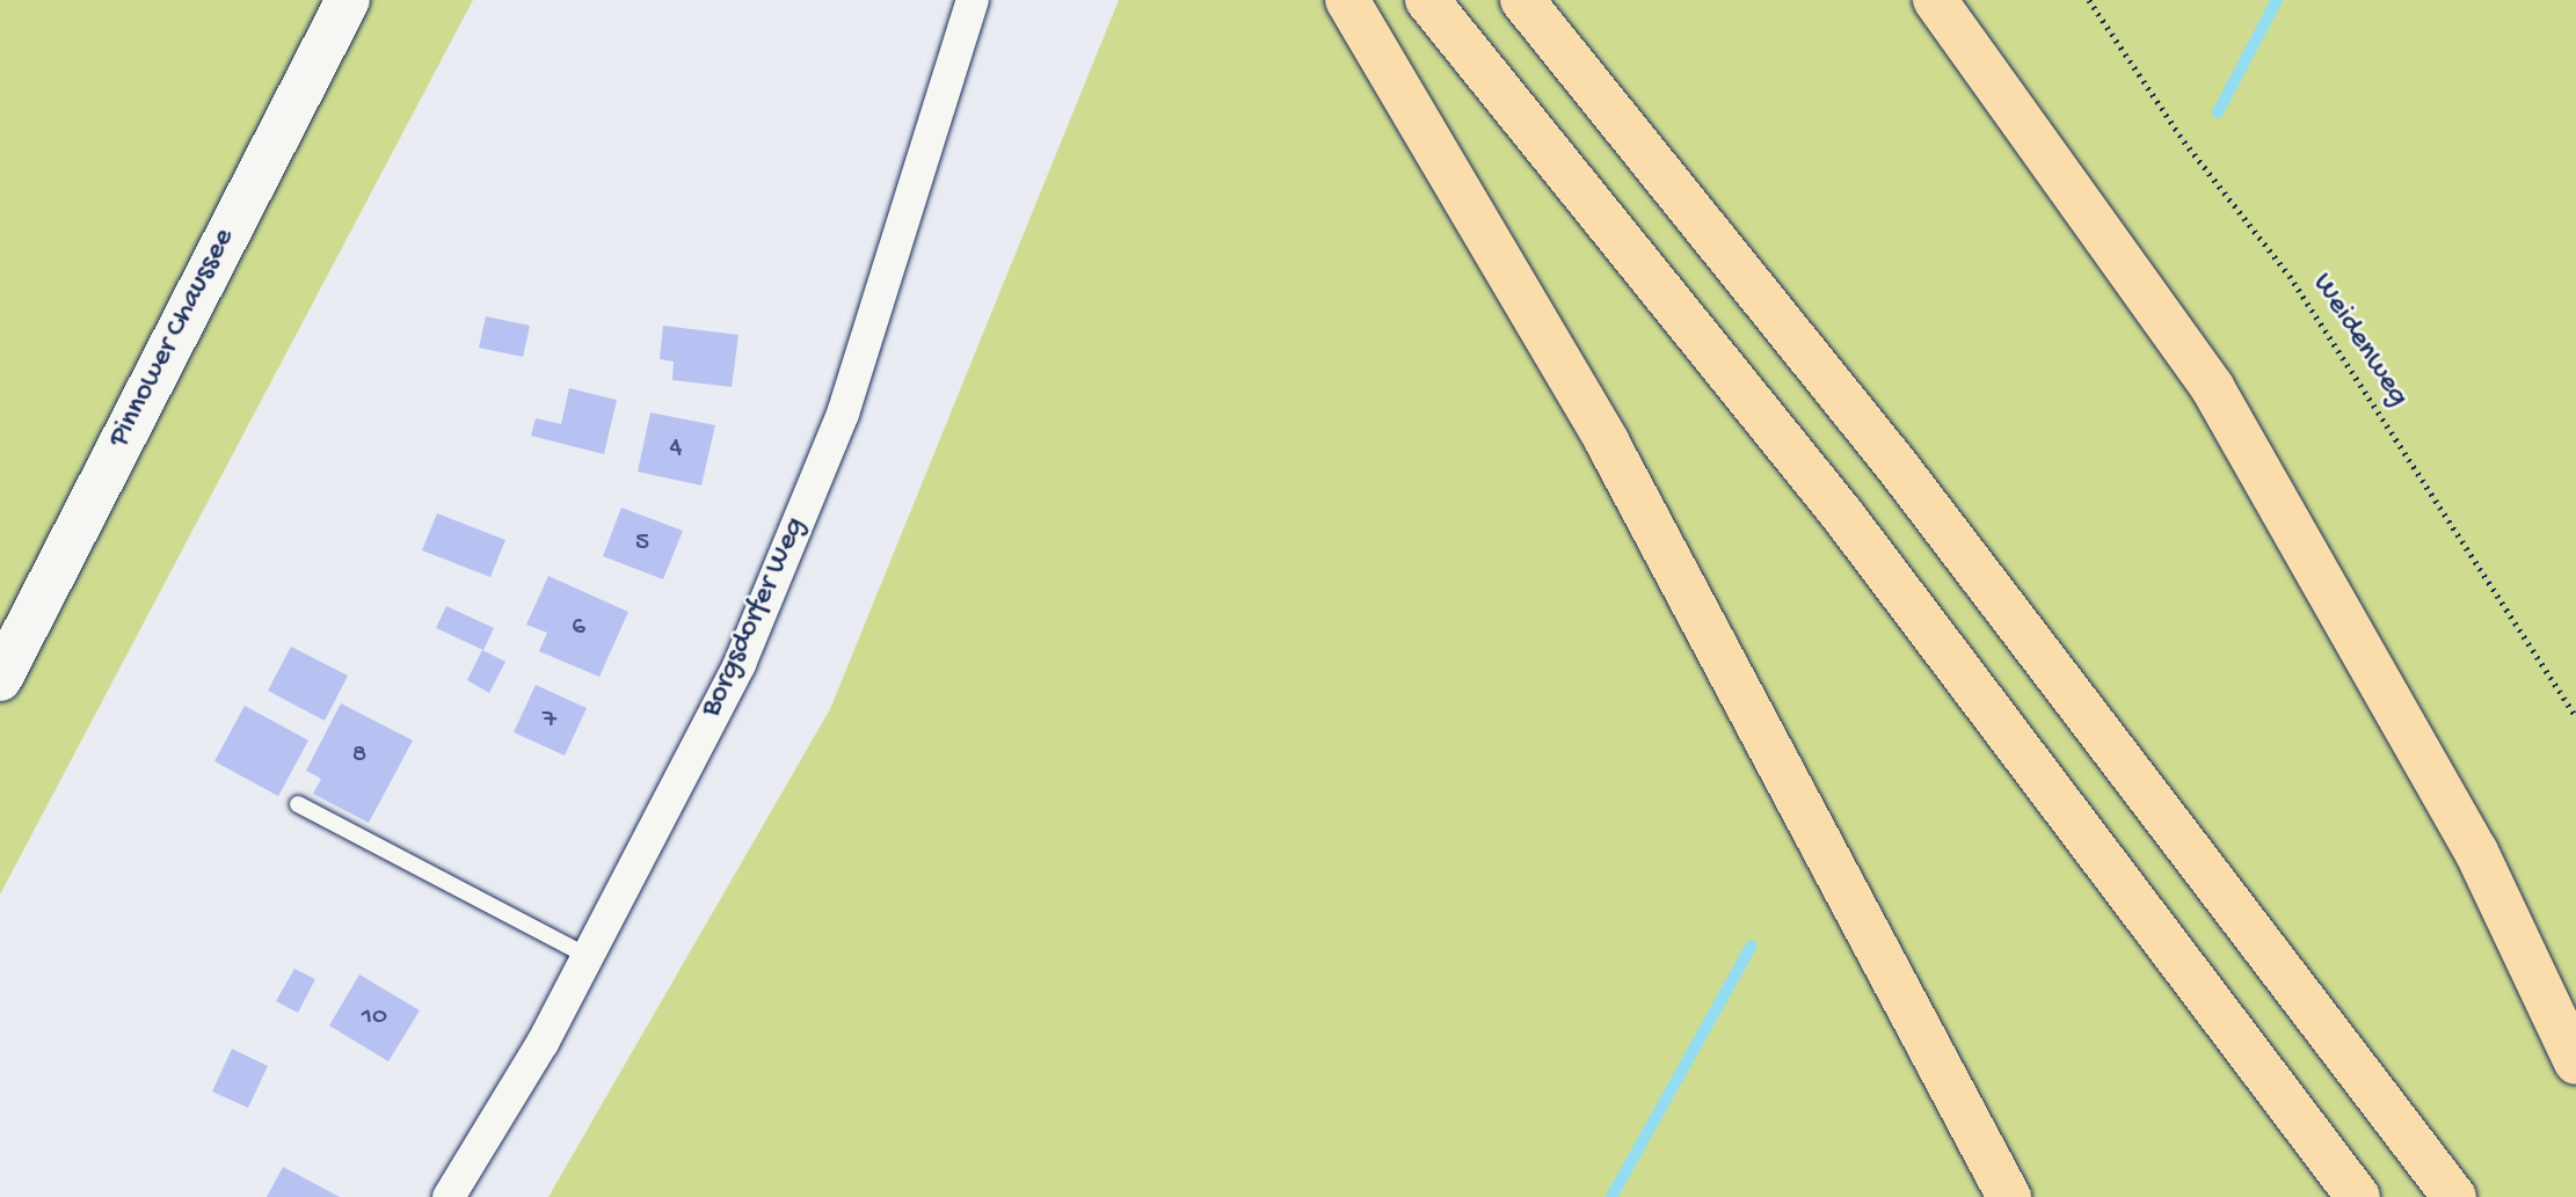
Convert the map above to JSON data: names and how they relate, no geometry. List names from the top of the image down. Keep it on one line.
{"streets":{"main road":["Pinnower Chaussee"],"street":["Borgsdorfer Weg"],"path":["Weidenweg"]},"house_numbers":["4","5","6","7","8","10"]}
